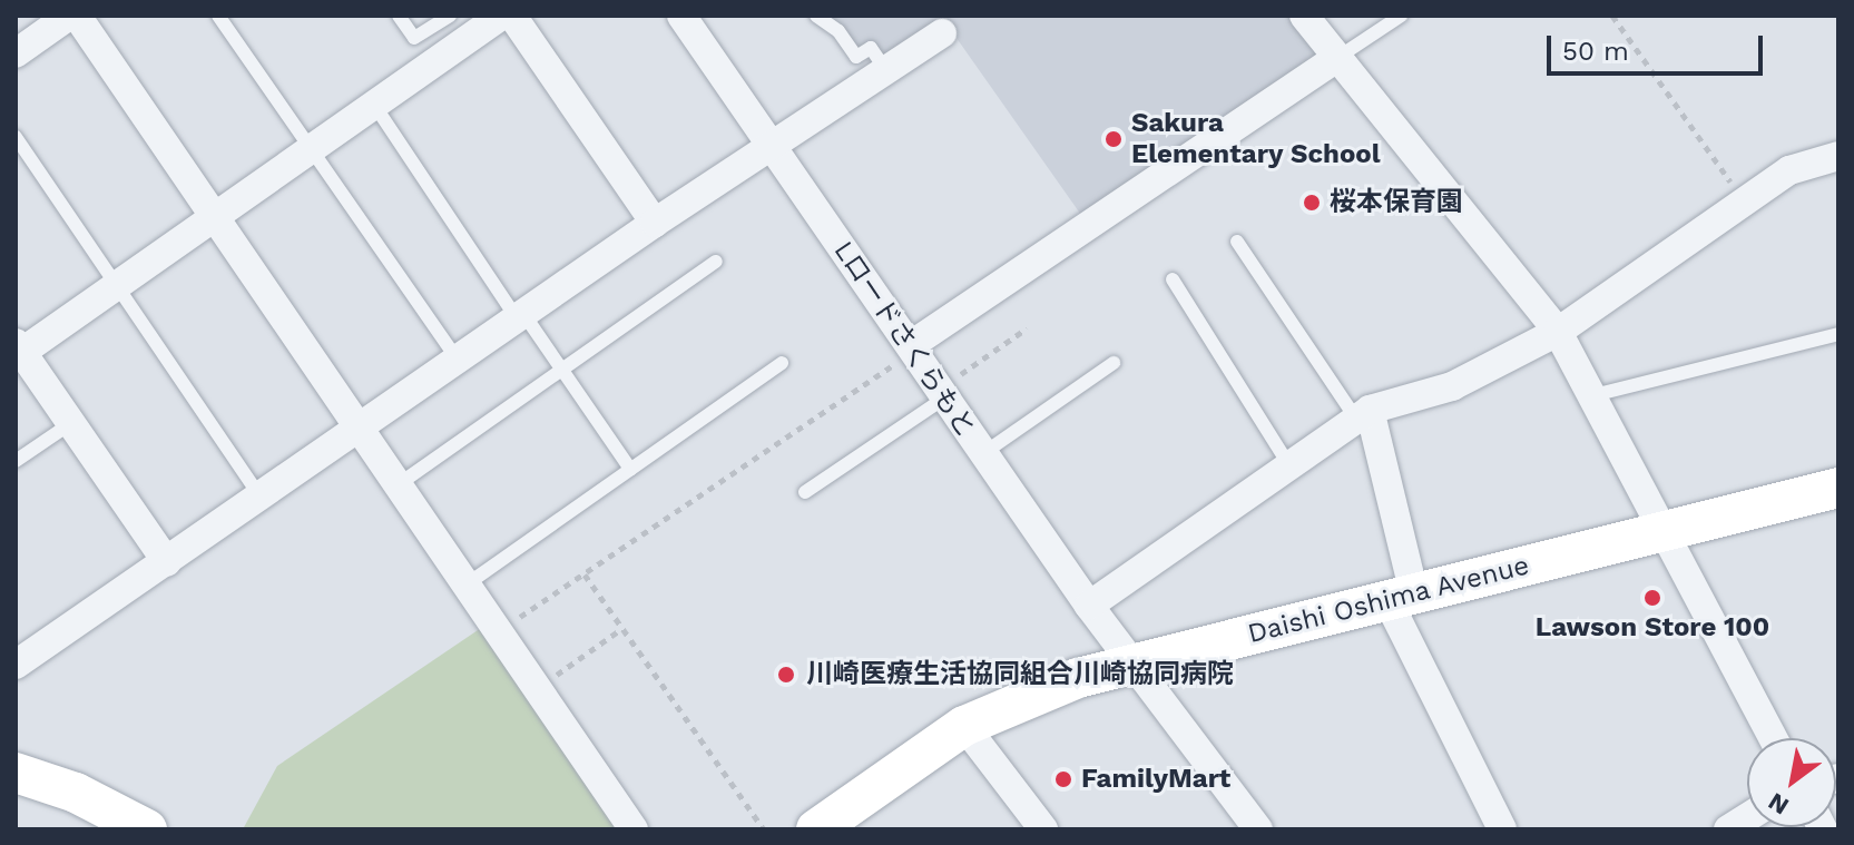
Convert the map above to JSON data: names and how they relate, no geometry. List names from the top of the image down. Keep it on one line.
{"streets":{"street":["Lロードさくらもと","Daishi Oshima Avenue"]},"crossings":[["Lロードさくらもと","Daishi Oshima Avenue"]],"places":["Sakura Elementary School","桜本保育園","Lawson Store 100","川崎医療生活協同組合川崎協同病院","FamilyMart"],"scale_bar":"50 m","north":"bottom left"}
